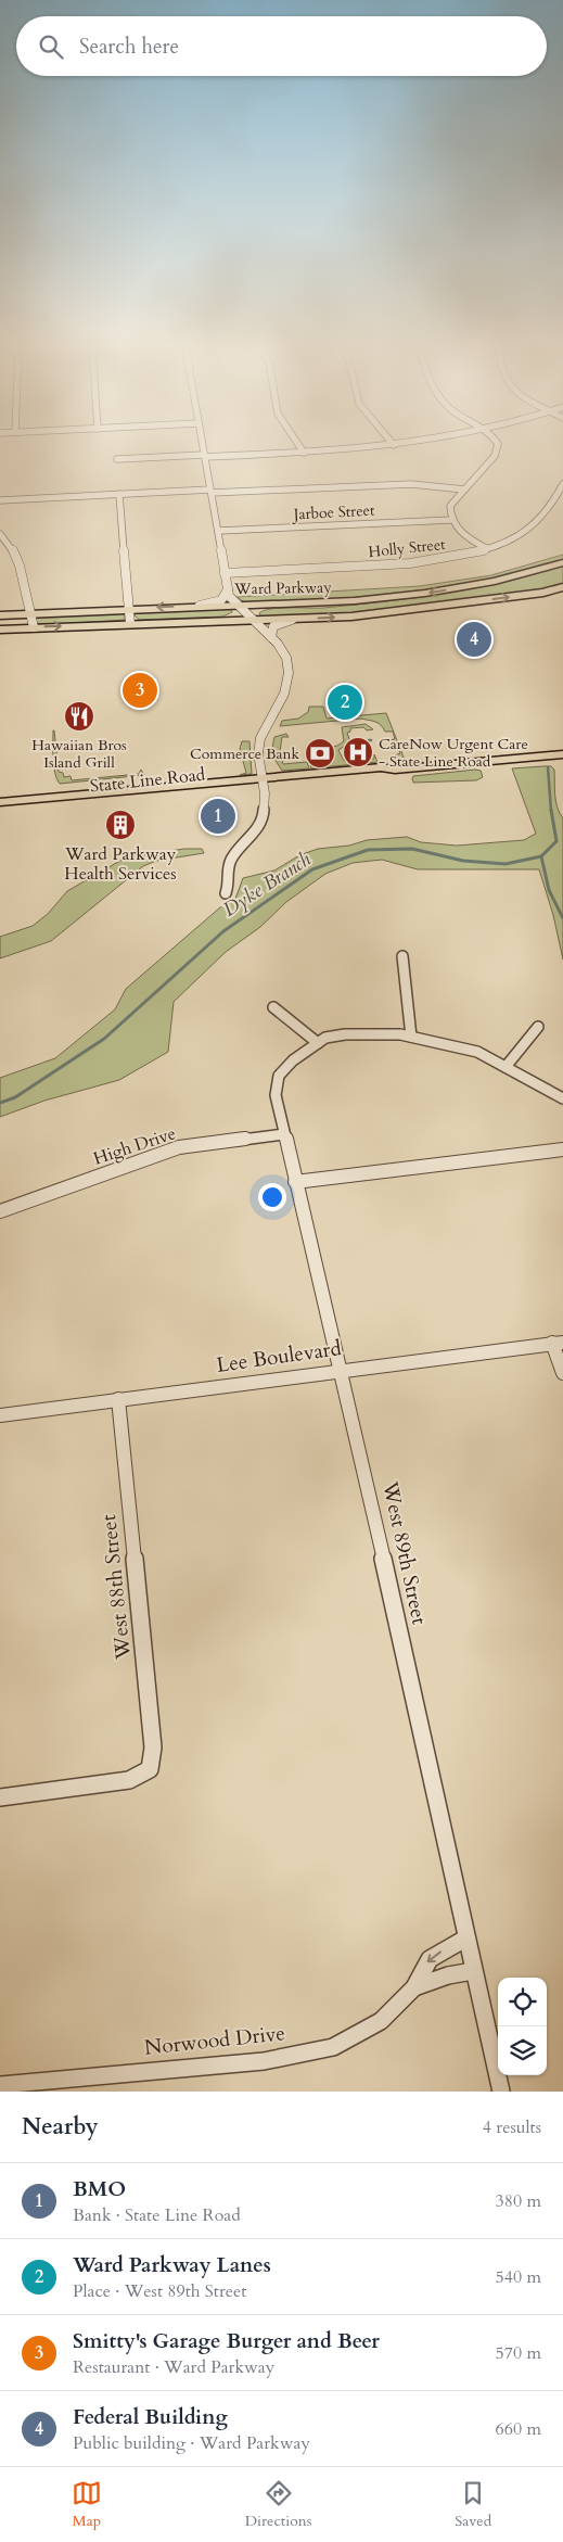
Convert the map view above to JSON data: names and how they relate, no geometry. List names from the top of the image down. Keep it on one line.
{"streets":{"main road":["Ward Parkway","State Line Road"],"street":["Jarboe Street","Holly Street","High Drive","Lee Boulevard","West 89th Street","West 88th Street","Norwood Drive"]},"crossings":[["High Drive","West 89th Street"],["Lee Boulevard","West 89th Street"],["Lee Boulevard","West 88th Street"],["West 89th Street","Norwood Drive"]],"water":["Dyke Branch"],"places":{"restaurant":["Hawaiian Bros Island Grill"],"hospital":["CareNow Urgent Care - State Line Road"],"bank":["Commerce Bank"],"building":["Ward Parkway Health Services"]},"page":{"search":"Search here","pins":["4","3","2","1"],"heading":["Nearby","4 results"],"list":[{"mark":"1","name":"BMO","note":"Bank · State Line Road","value":"380 m"},{"mark":"2","name":"Ward Parkway Lanes","note":"Place · West 89th Street","value":"540 m"},{"mark":"3","name":"Smitty's Garage Burger and Beer","note":"Restaurant · Ward Parkway","value":"570 m"},{"mark":"4","name":"Federal Building","note":"Public building · Ward Parkway","value":"660 m"}],"nav":["Map","Directions","Saved"]}}
